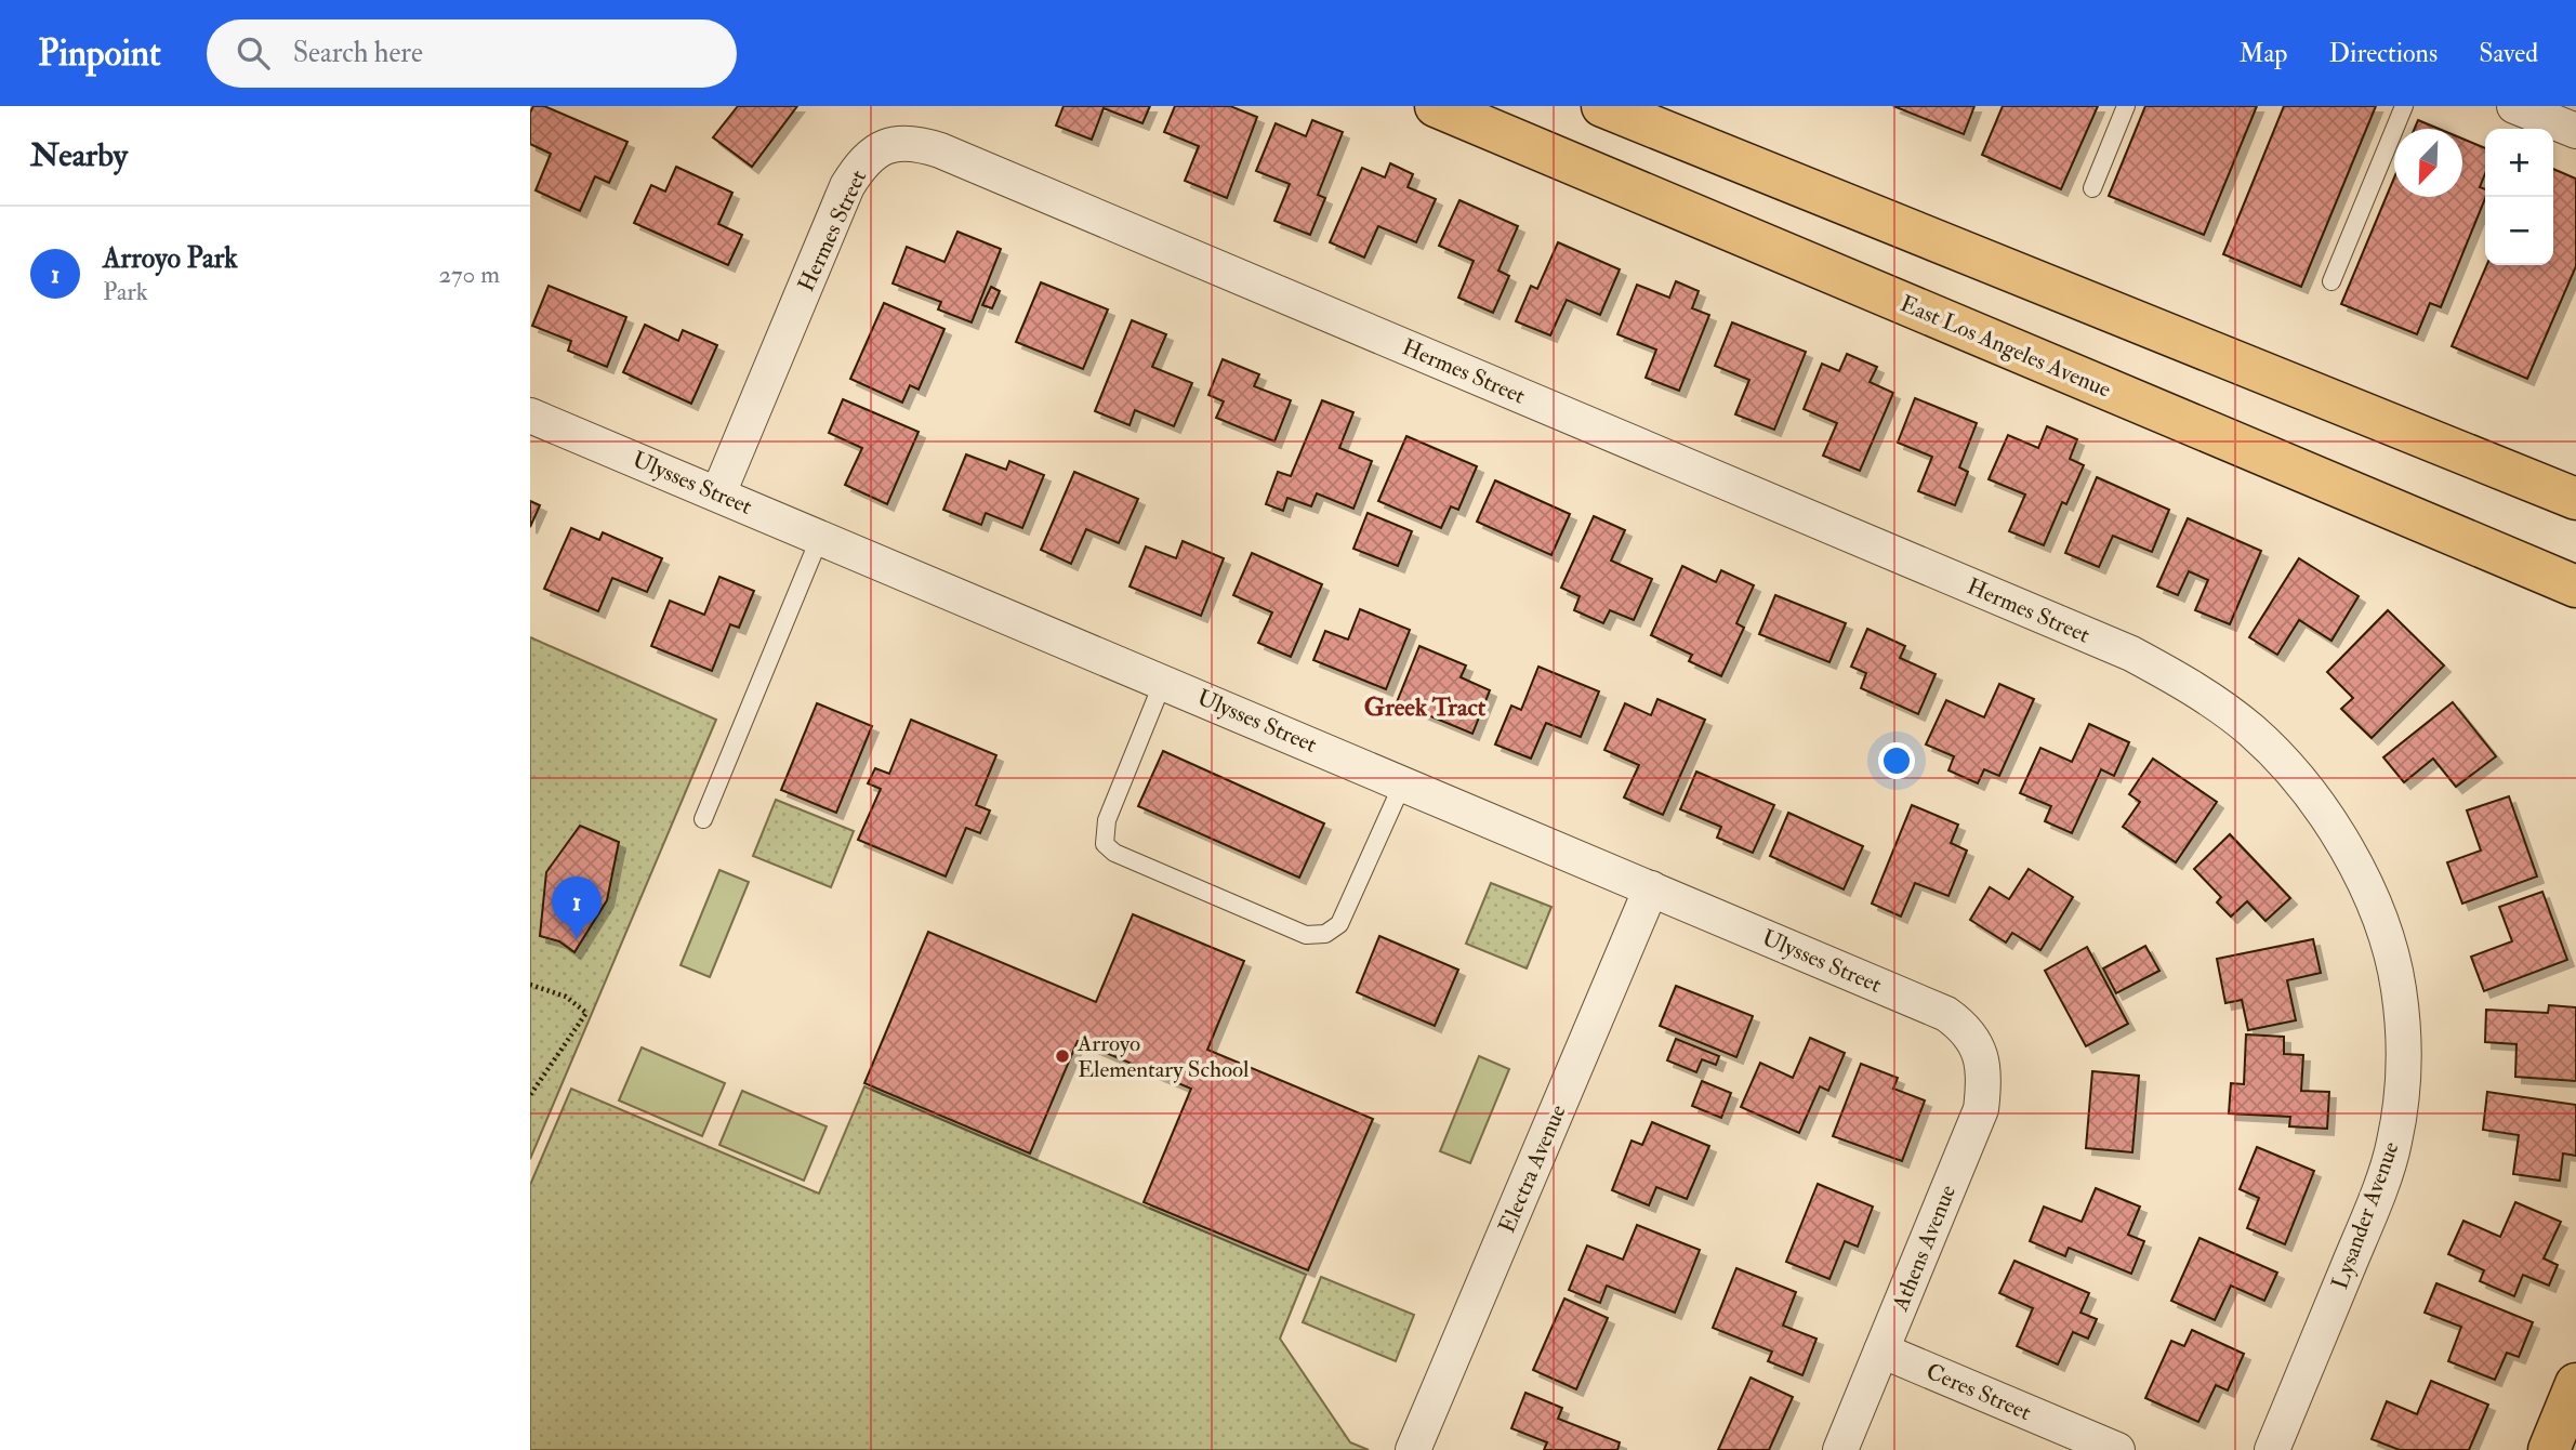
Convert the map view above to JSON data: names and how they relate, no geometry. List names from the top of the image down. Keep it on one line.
{"streets":{"main road":["East Los Angeles Avenue"],"street":["Hermes Street","Ulysses Street","Electra Avenue","Lysander Avenue","Athens Avenue","Ceres Street"]},"crossings":[["Hermes Street","Ulysses Street"],["Hermes Street","Lysander Avenue"],["Ulysses Street","Electra Avenue"],["Ulysses Street","Athens Avenue"],["Athens Avenue","Ceres Street"]],"districts":["Greek Tract"],"places":["Arroyo Elementary School"],"north":"bottom left","page":{"header":"Pinpoint","search":"Search here","nav":["Map","Directions","Saved"],"heading":"Nearby","map_buttons":["+","−"],"list":[{"mark":"1","name":"Arroyo Park","note":"Park","value":"270 m"}],"pins":"1"}}
